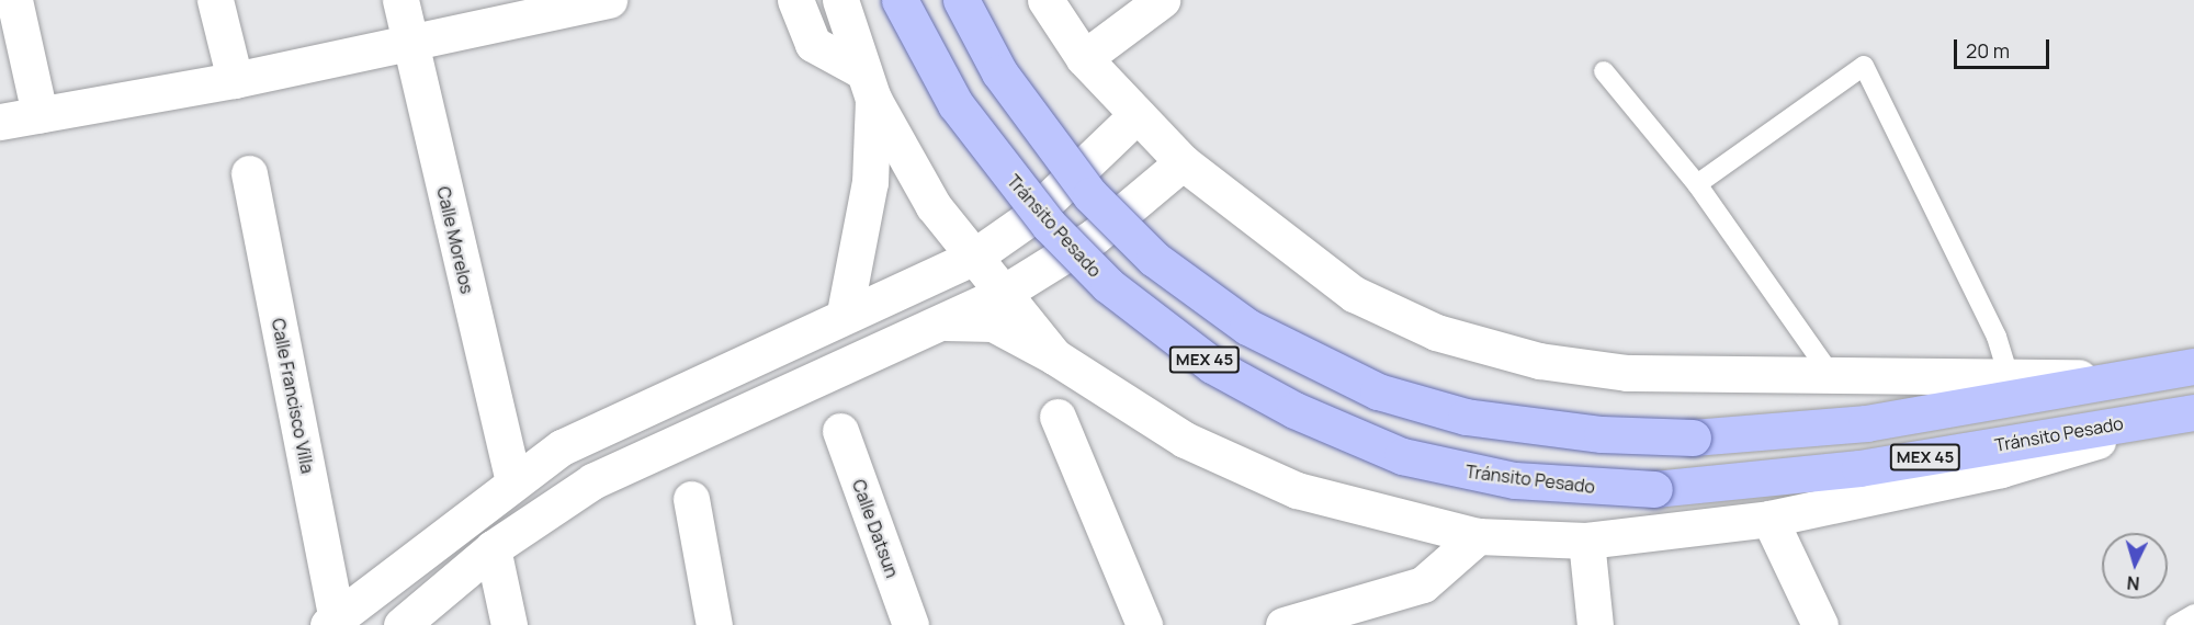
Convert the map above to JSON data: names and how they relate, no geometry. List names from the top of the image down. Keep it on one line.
{"streets":{"main road":["Tránsito Pesado","MEX 45"],"street":["Calle Morelos","Calle Francisco Villa","Calle Datsun"]},"scale_bar":"20 m","north":"bottom"}
